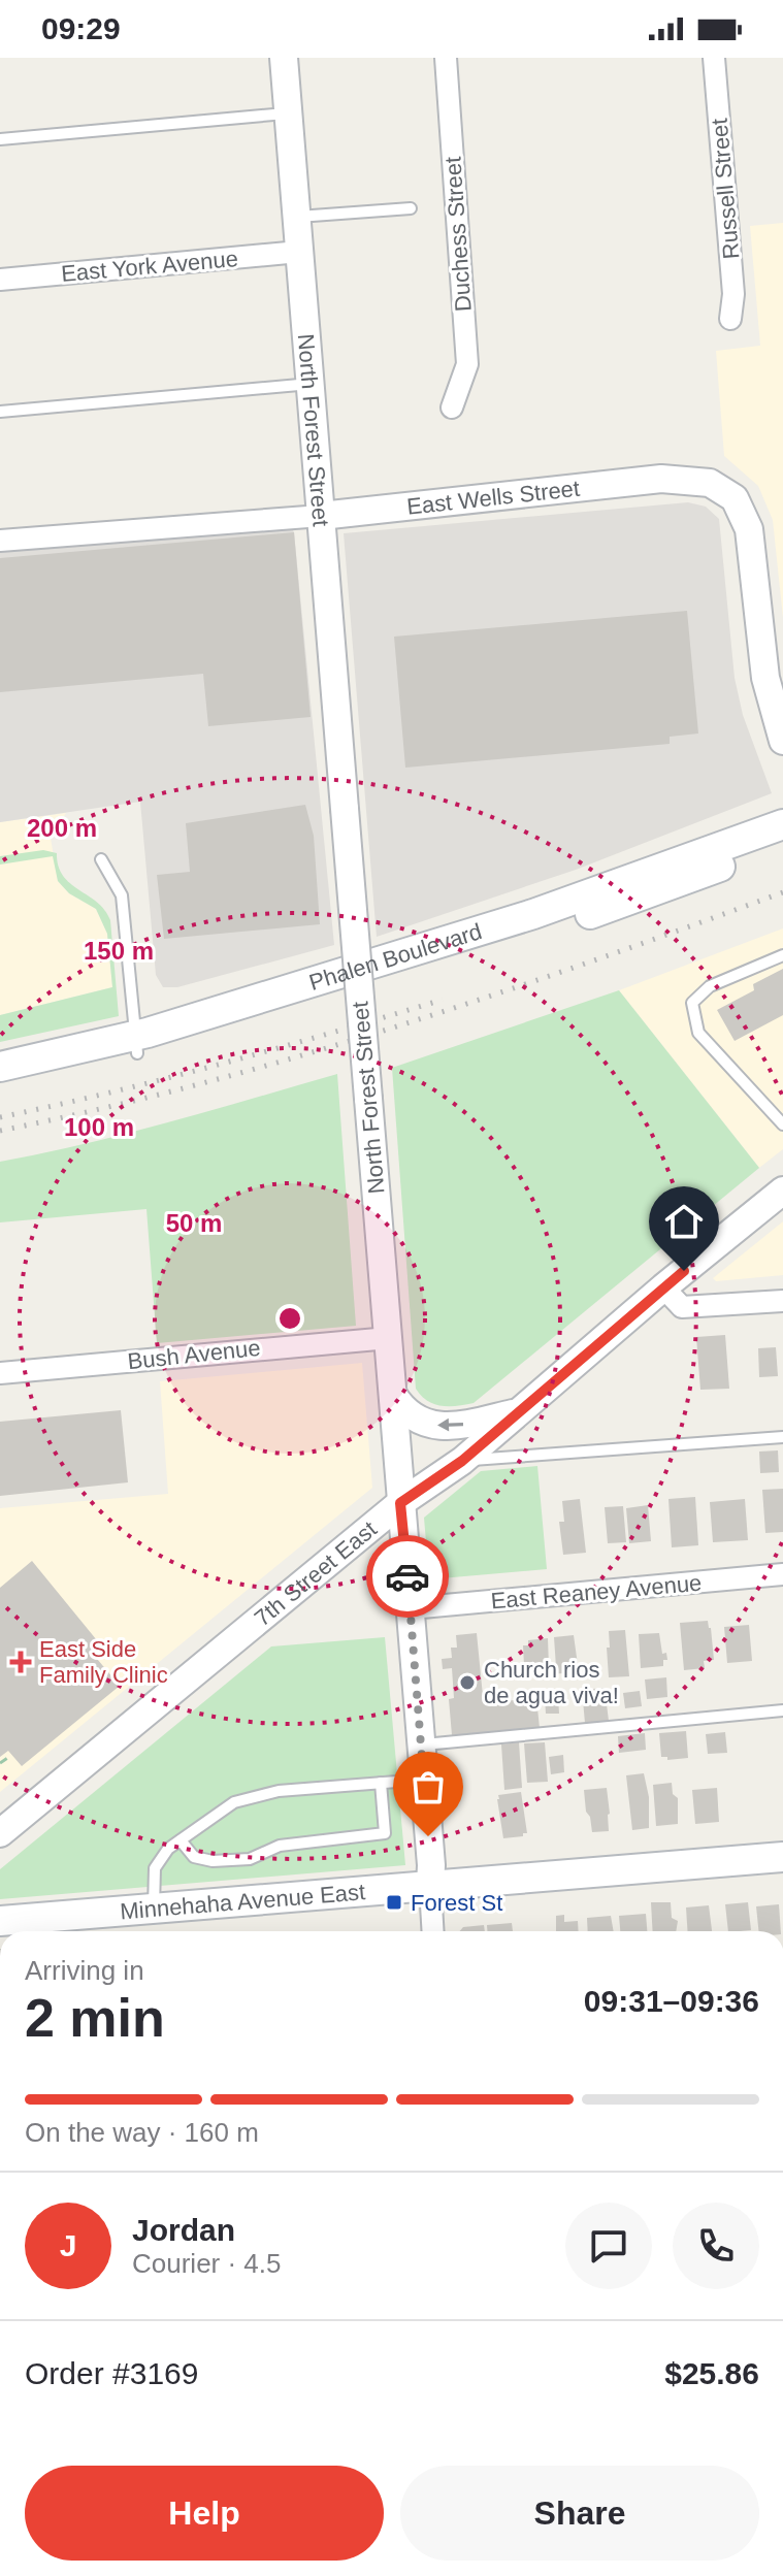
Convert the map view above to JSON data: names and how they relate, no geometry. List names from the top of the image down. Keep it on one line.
{"streets":{"main road":["Phalen Boulevard","Minnehaha Avenue East"],"street":["Russell Street","Duchess Street","East York Avenue","North Forest Street","East Wells Street","Bush Avenue","7th Street East","East Reaney Avenue"]},"crossings":[["East York Avenue","North Forest Street"],["North Forest Street","East Wells Street"],["North Forest Street","Bush Avenue"],["North Forest Street","7th Street East"],["North Forest Street","East Reaney Avenue"],["North Forest Street","Minnehaha Avenue East"]],"places":{"health":["East Side Family Clinic"],"other":["Church rios de agua viva!"],"transit":["Forest St"]},"page":{"status":"09:29","heading":["2 min","Arriving in","09:31–09:36"],"panel":["Jordan","Courier · 4.5","Order #3169","$25.86"],"bar":"On the way · 160 m","round":"J","buttons":["Help","Share"]},"rings":["200 m","150 m","100 m","50 m"]}
